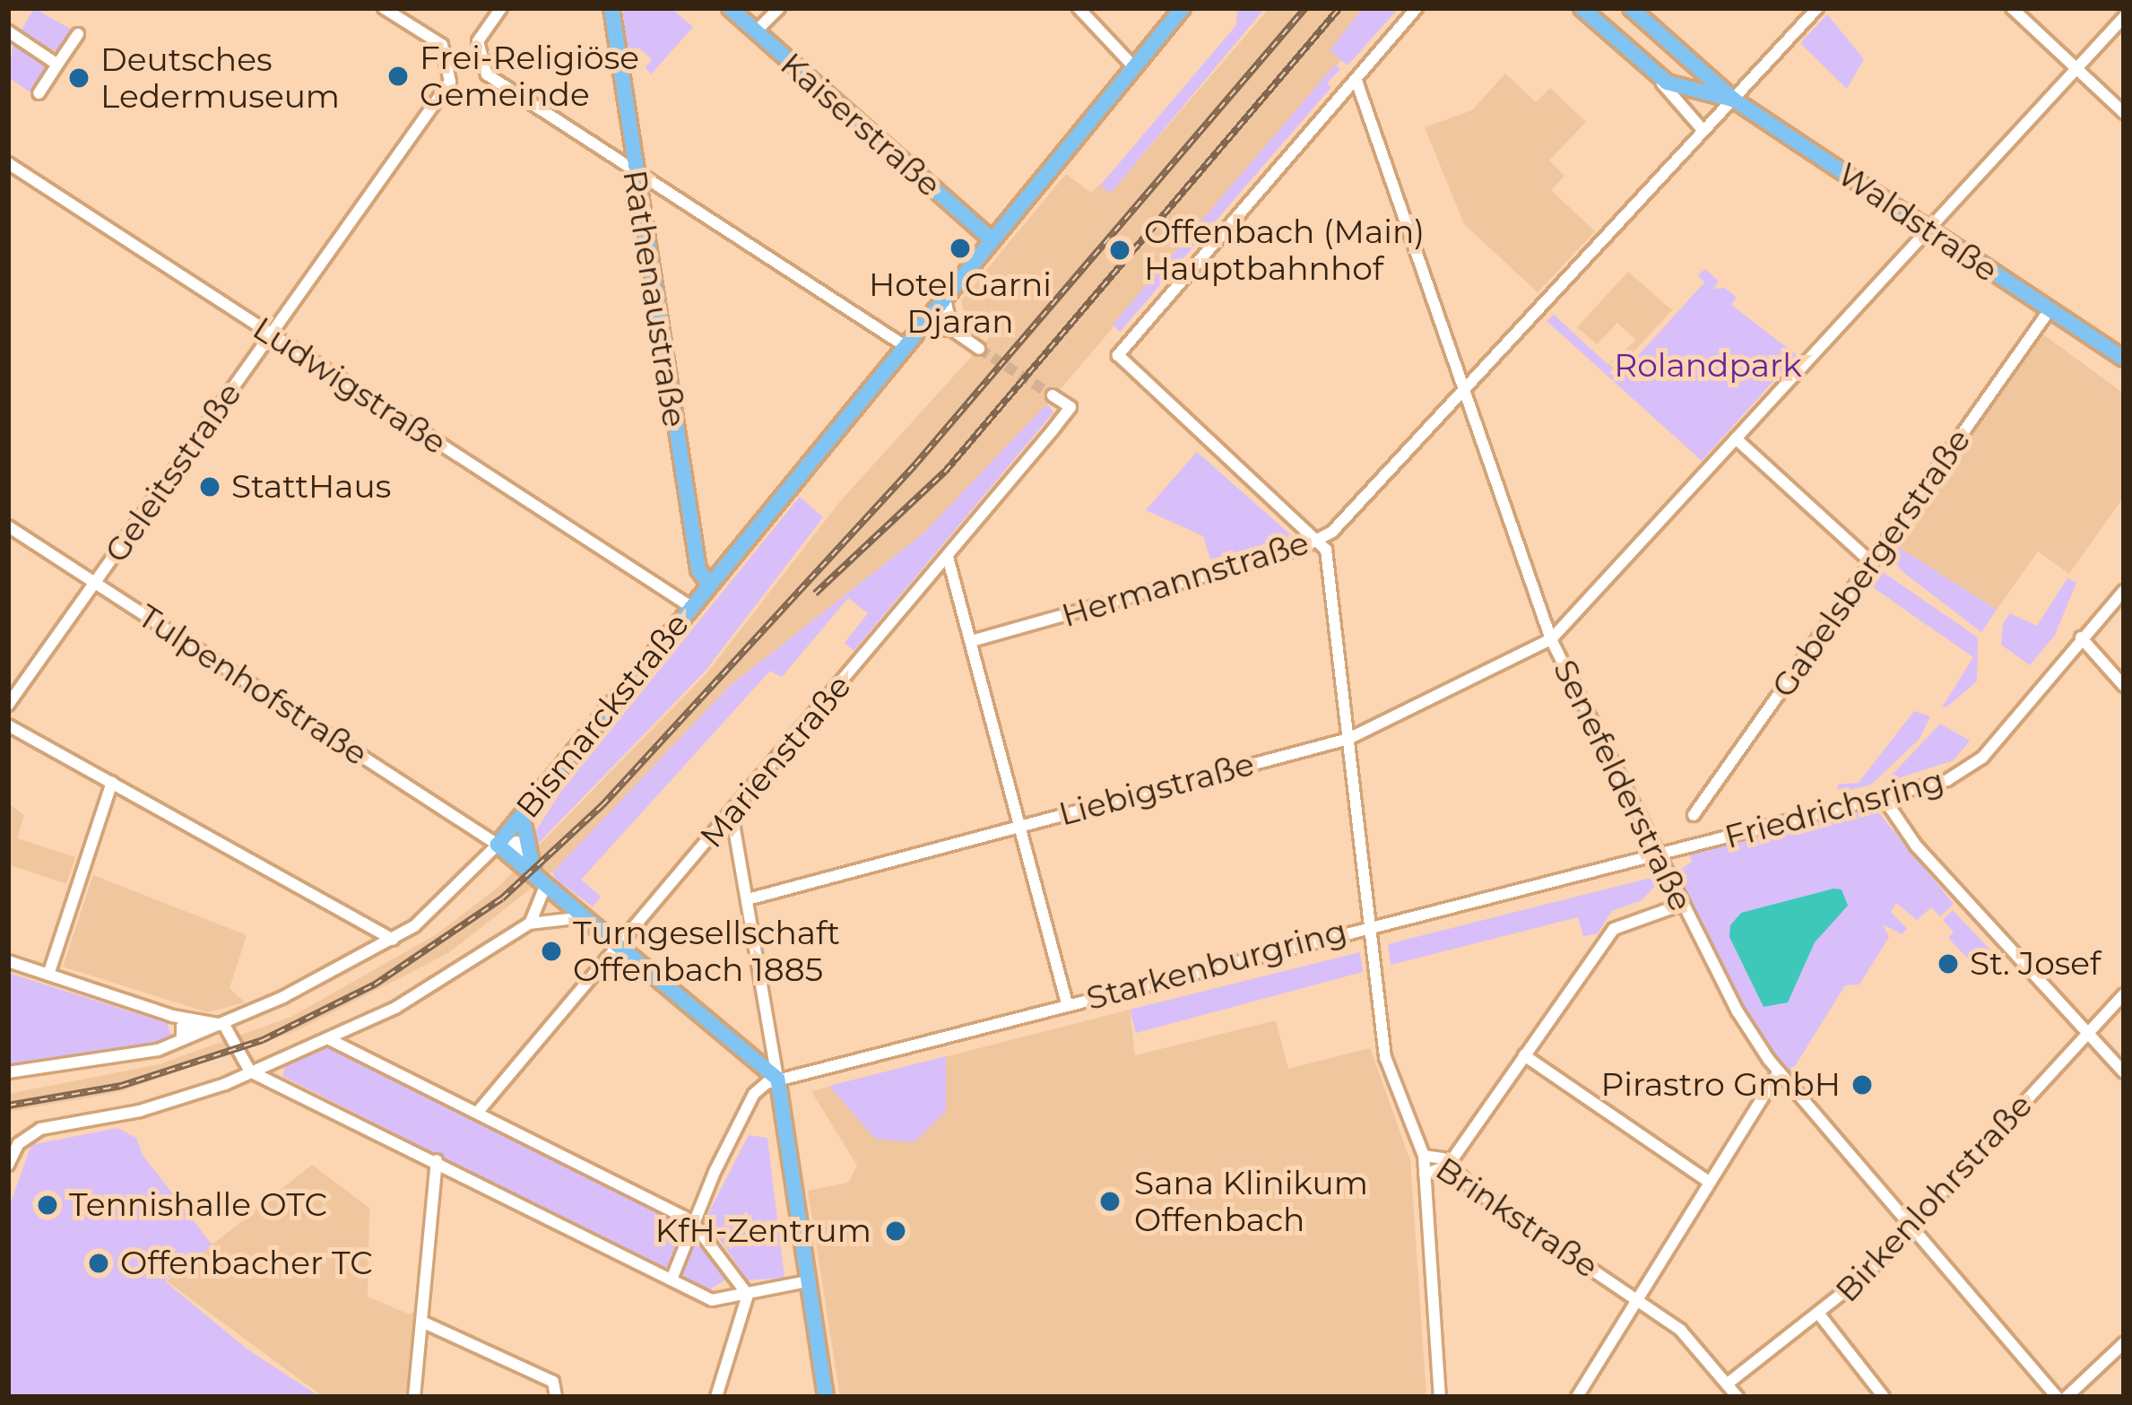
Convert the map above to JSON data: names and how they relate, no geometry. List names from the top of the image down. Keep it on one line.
{"streets":{"main road":["Kaiserstraße","Waldstraße","Rathenaustraße","Bismarckstraße"],"street":["Ludwigstraße","Geleitsstraße","Gabelsbergerstraße","Hermannstraße","Tulpenhofstraße","Marienstraße","Senefelderstraße","Liebigstraße","Friedrichsring","Starkenburgring","Birkenlohrstraße","Brinkstraße"]},"crossings":[["Kaiserstraße","Bismarckstraße"],["Waldstraße","Gabelsbergerstraße"],["Waldstraße","Hermannstraße"],["Rathenaustraße","Bismarckstraße"],["Ludwigstraße","Geleitsstraße"],["Ludwigstraße","Bismarckstraße"],["Geleitsstraße","Tulpenhofstraße"],["Hermannstraße","Senefelderstraße"],["Hermannstraße","Brinkstraße"],["Tulpenhofstraße","Bismarckstraße"],["Senefelderstraße","Liebigstraße"],["Senefelderstraße","Friedrichsring"],["Senefelderstraße","Starkenburgring"],["Senefelderstraße","Birkenlohrstraße"],["Liebigstraße","Brinkstraße"],["Friedrichsring","Starkenburgring"],["Starkenburgring","Brinkstraße"],["Birkenlohrstraße","Brinkstraße"]],"parks":["Rolandpark"],"places":["Frei-Religiöse Gemeinde","Deutsches Ledermuseum","Hotel Garni Djaran","Offenbach (Main) Hauptbahnhof","StattHaus","Turngesellschaft Offenbach 1885","St. Josef","Pirastro GmbH","Sana Klinikum Offenbach","Tennishalle OTC","KfH-Zentrum","Offenbacher TC"]}
